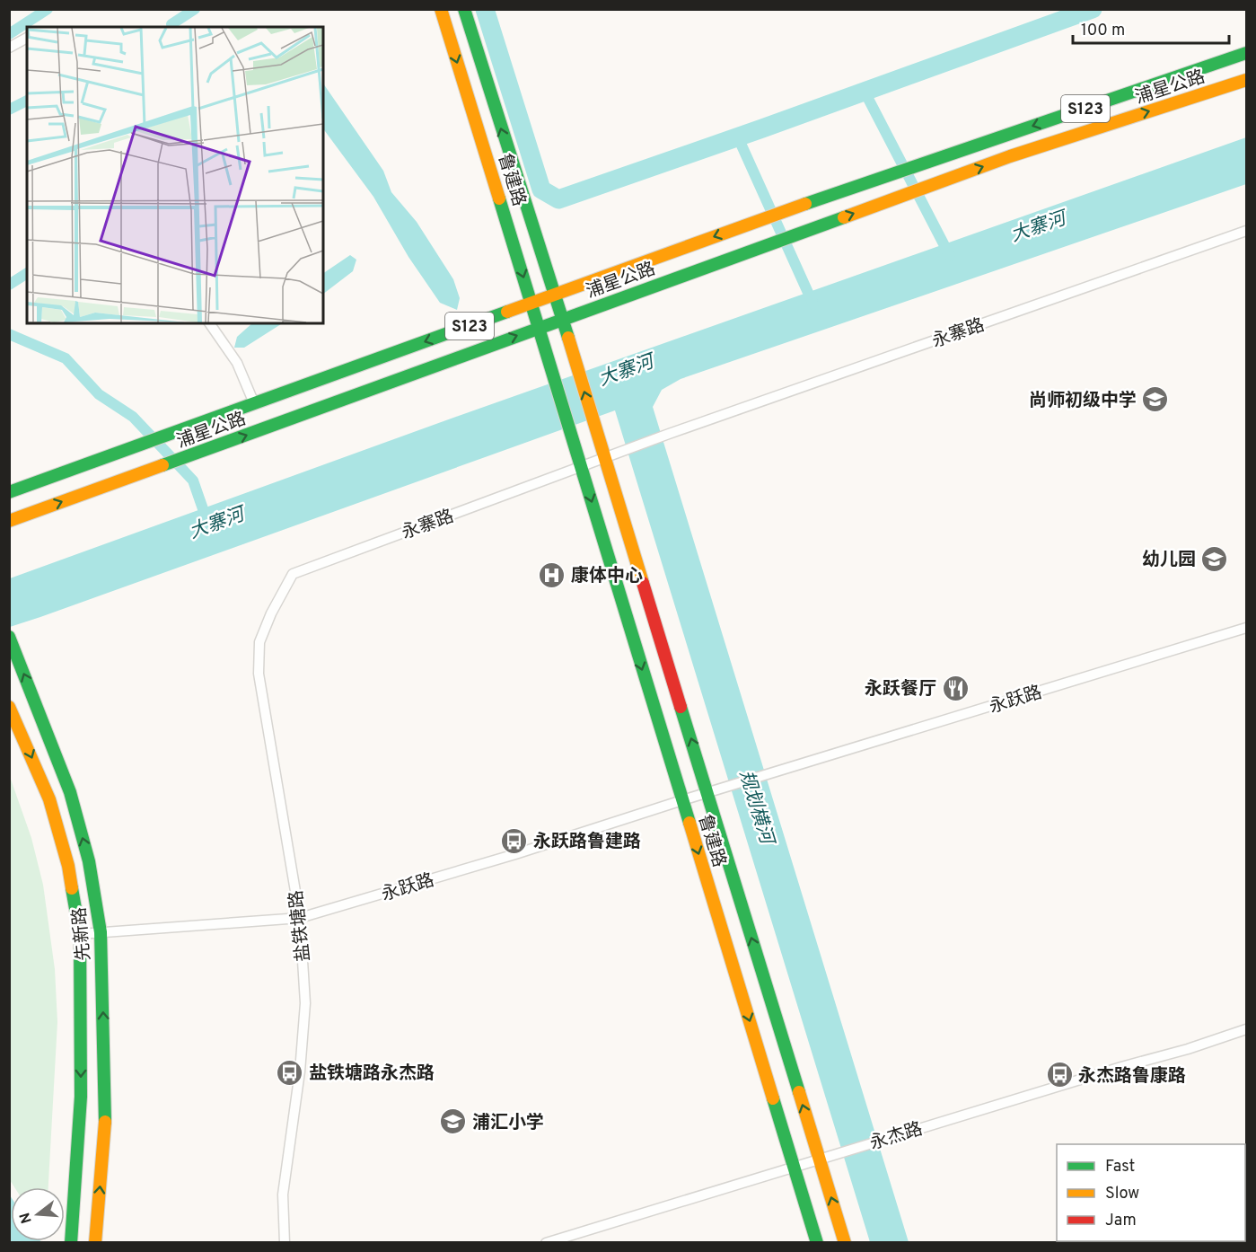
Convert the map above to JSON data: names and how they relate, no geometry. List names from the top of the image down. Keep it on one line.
{"streets":{"street":["浦星公路","S123","鲁建路","永寨路","永跃路","盐铁塘路","先新路","永杰路"]},"crossings":[["浦星公路","鲁建路"],["鲁建路","永寨路"],["鲁建路","永跃路"],["鲁建路","永杰路"],["永寨路","盐铁塘路"],["永跃路","盐铁塘路"],["永跃路","先新路"]],"water":["大寨河","规划横河"],"places":{"school or university":["尚师初级中学","幼儿园","浦汇小学"],"hospital":["康体中心"],"restaurant":["永跃餐厅"],"bus stop":["永跃路鲁建路","盐铁塘路永杰路","永杰路鲁康路"]},"legend":["Fast","Slow","Jam"],"scale_bar":"100 m","north":"left"}
